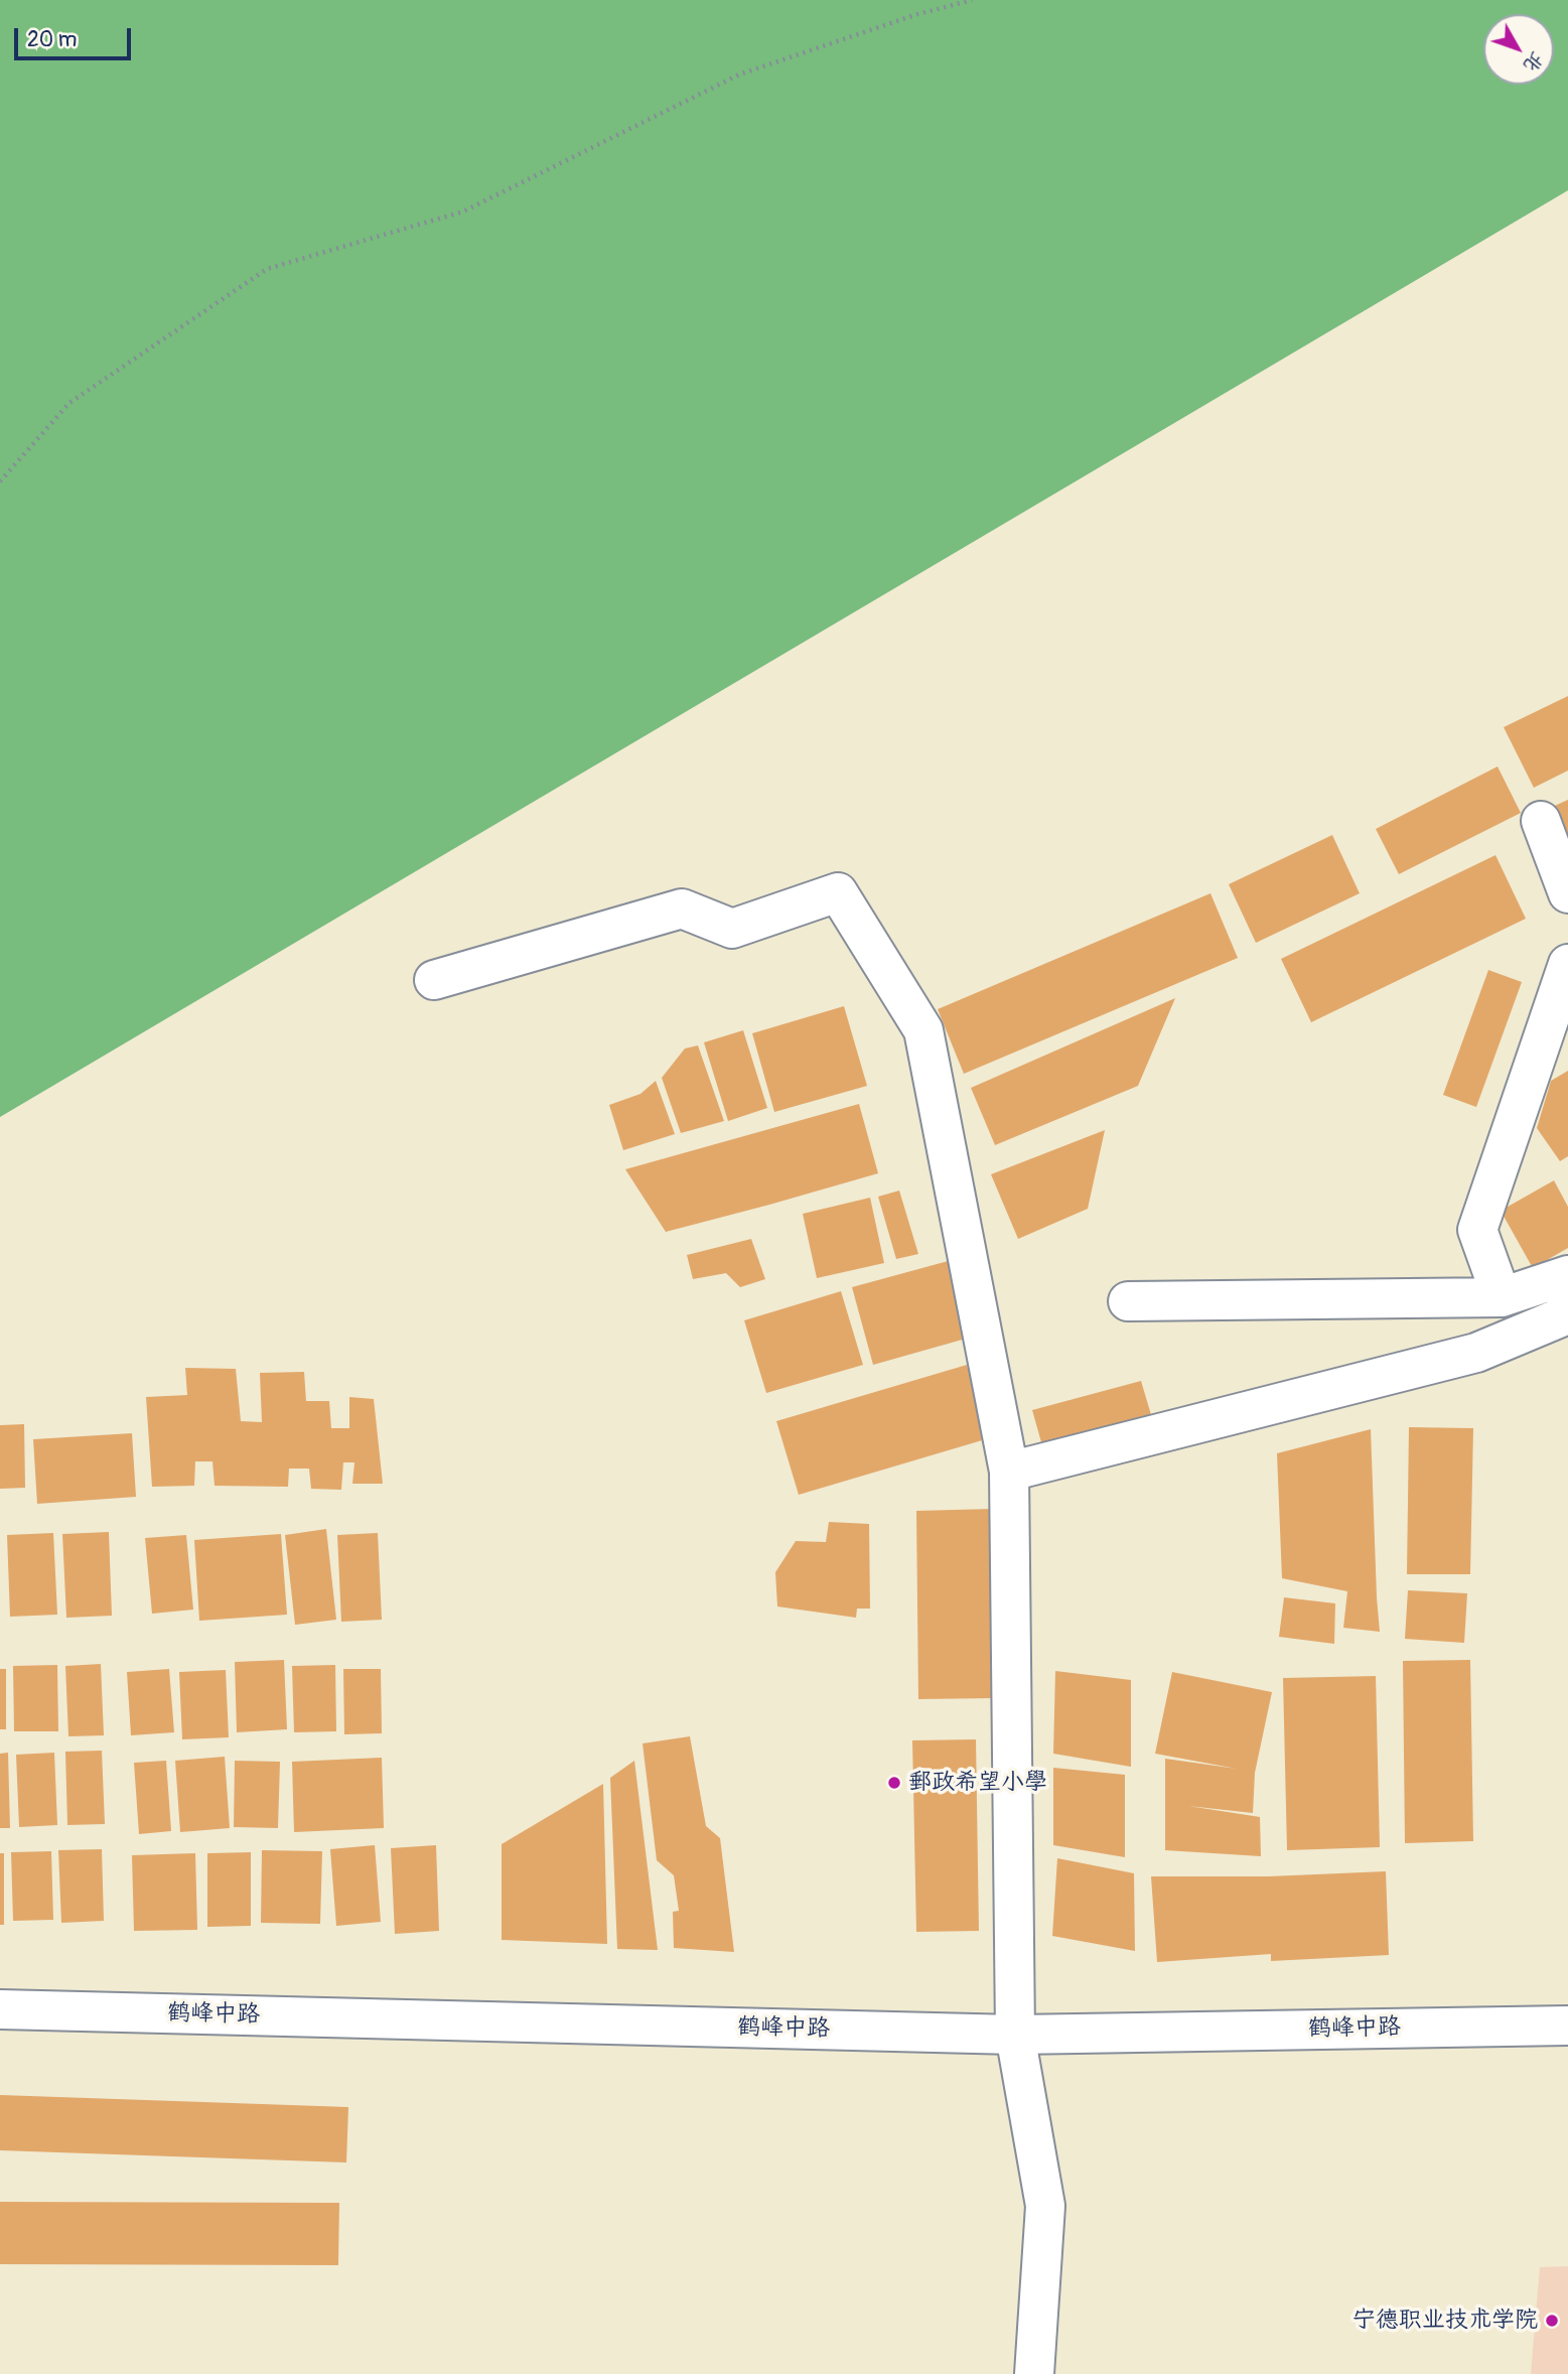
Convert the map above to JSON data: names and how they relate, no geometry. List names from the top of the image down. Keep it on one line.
{"streets":{"street":["鹤峰中路"]},"places":["郵政希望小學","宁德职业技术学院"],"scale_bar":"20 m","north":"bottom right"}
